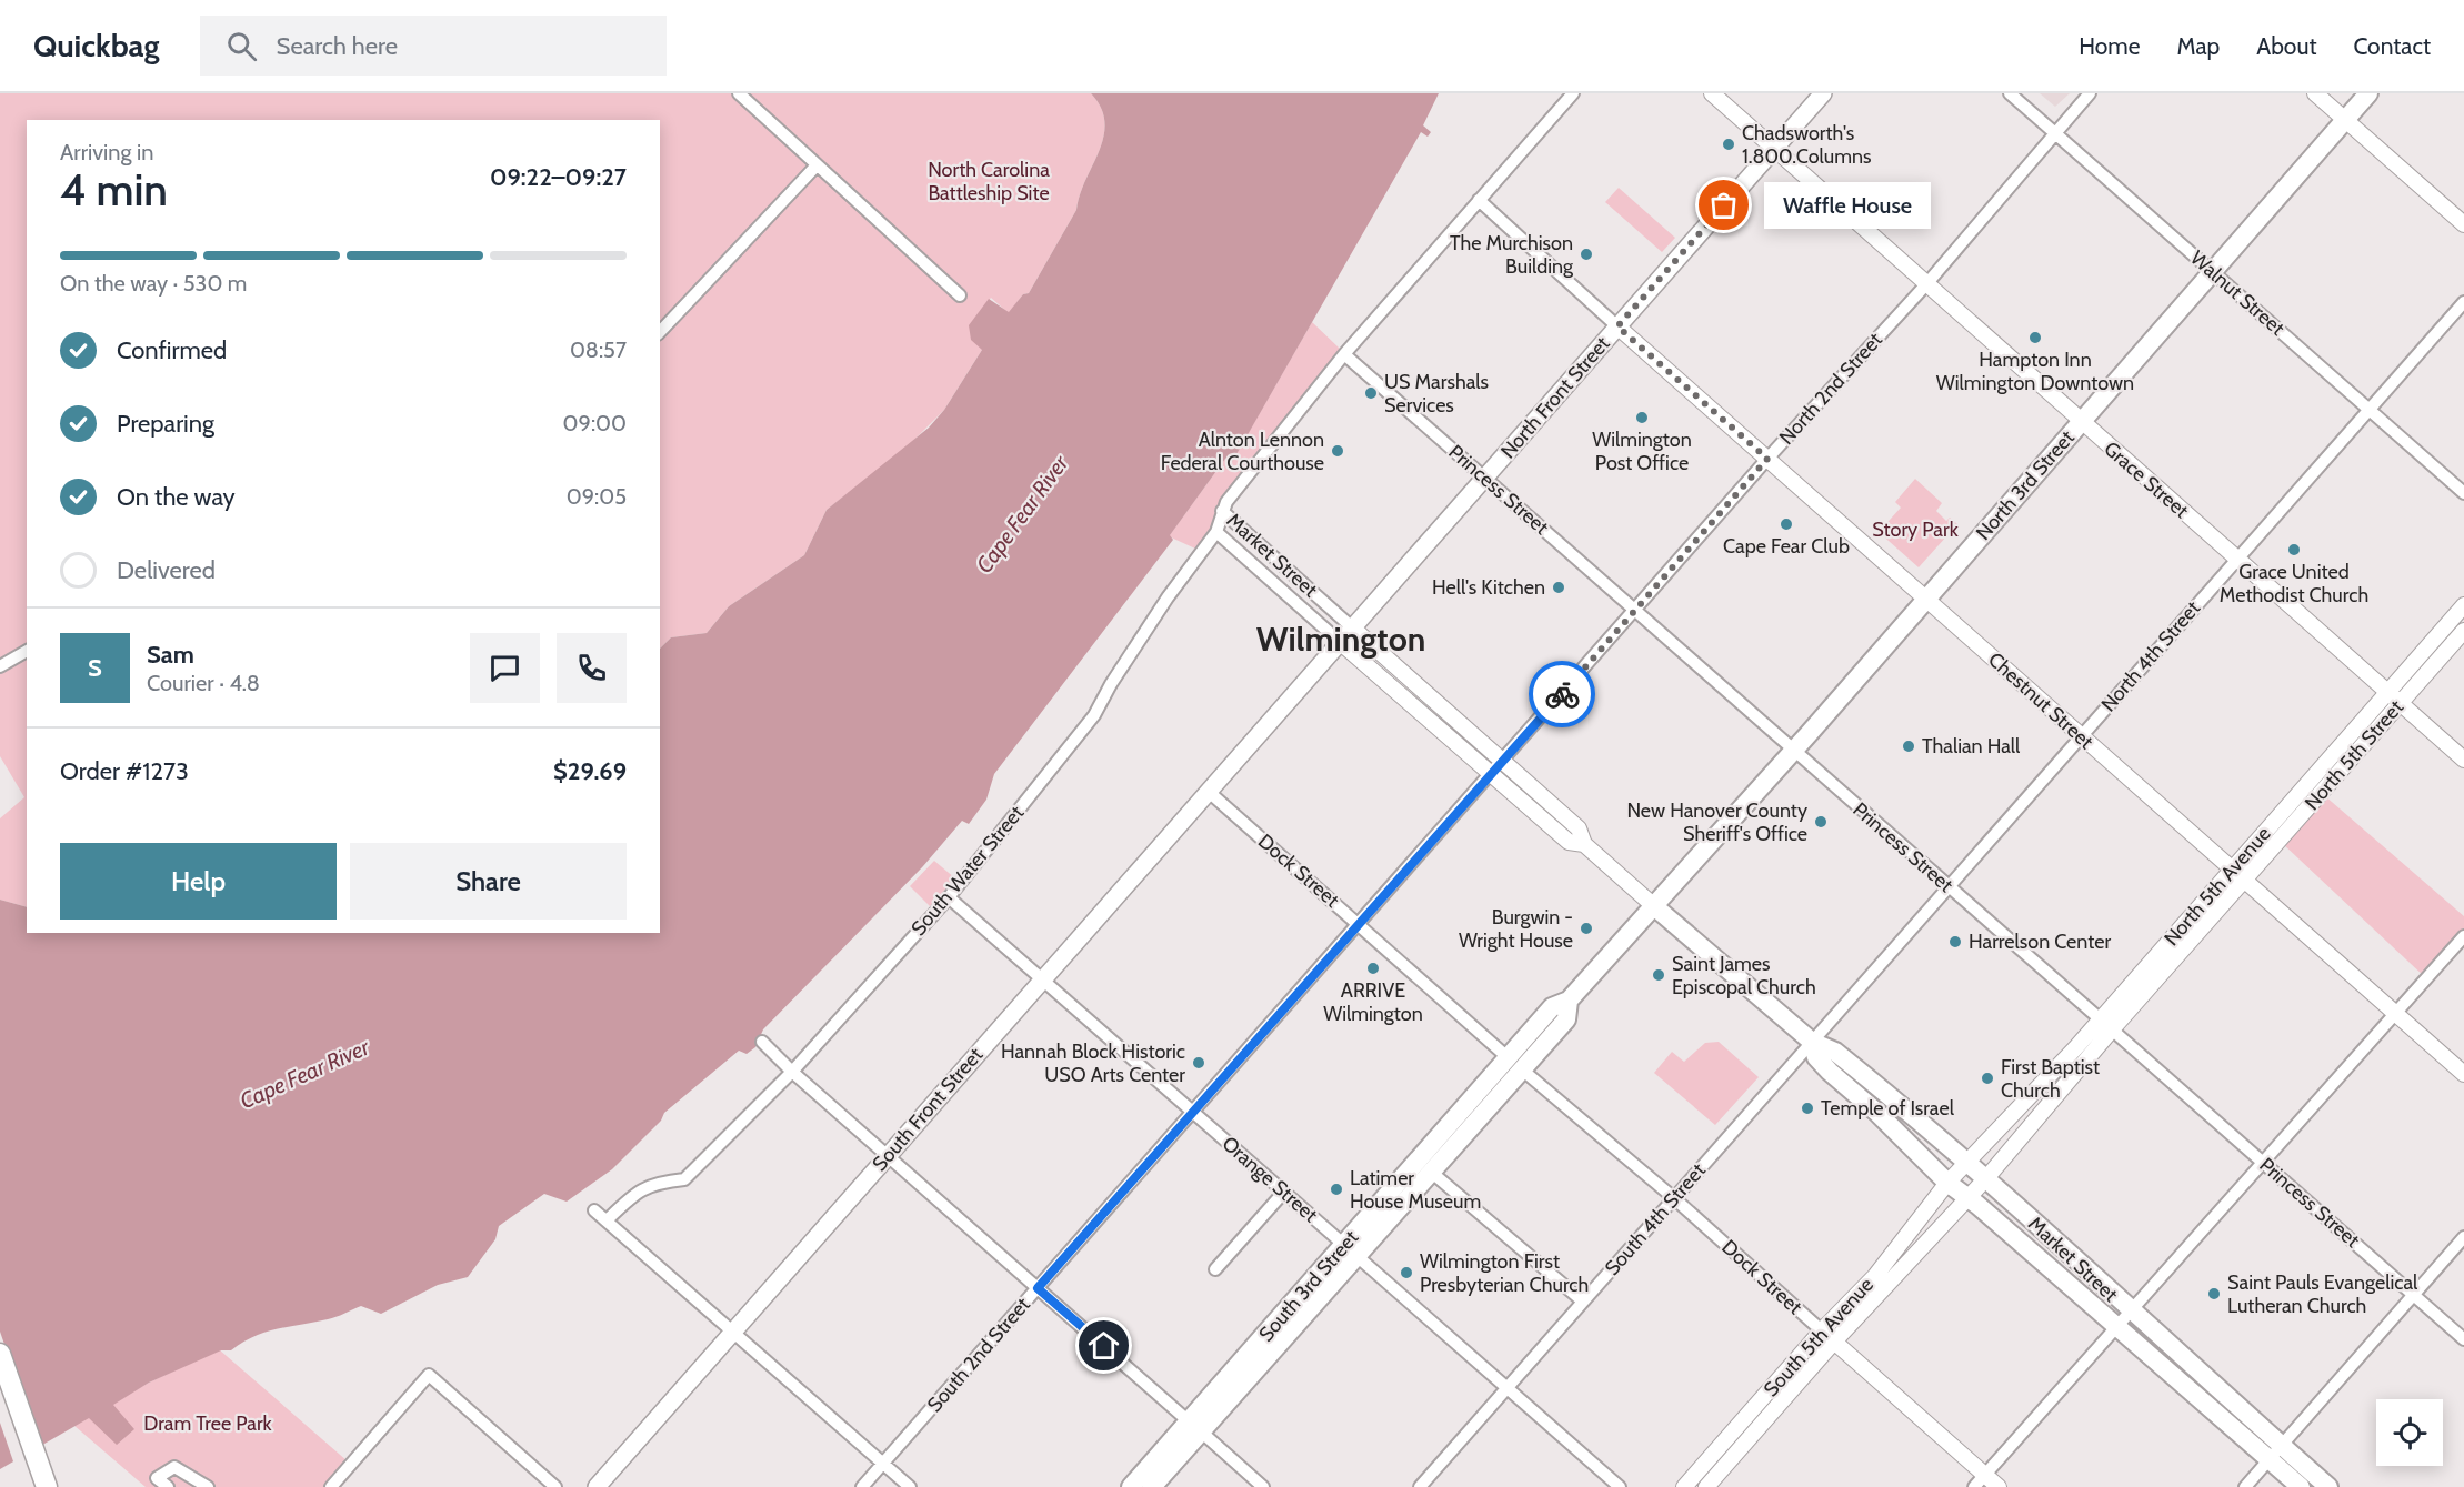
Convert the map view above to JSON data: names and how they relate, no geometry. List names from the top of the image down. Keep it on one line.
{"streets":{"main road":["North Front Street","North 3rd Street","Market Street","South Front Street","South 3rd Street"],"street":["Walnut Street","North 2nd Street","Grace Street","Princess Street","North 4th Street","Chestnut Street","North 5th Street","South Water Street","Dock Street","North 5th Avenue","Orange Street","South 4th Street","South 5th Avenue","South 2nd Street"]},"crossings":[["Walnut Street","North 2nd Street"],["Walnut Street","North 3rd Street"],["Walnut Street","North 4th Street"],["North 2nd Street","Grace Street"],["North 2nd Street","Princess Street"],["North 2nd Street","Market Street"],["North 2nd Street","Chestnut Street"],["North 2nd Street","South 2nd Street"],["North Front Street","Grace Street"],["North Front Street","Princess Street"],["North Front Street","Market Street"],["North Front Street","Chestnut Street"],["North Front Street","South Front Street"],["Grace Street","North 3rd Street"],["Grace Street","North 4th Street"],["Grace Street","North 5th Street"],["Grace Street","North 5th Avenue"],["North 3rd Street","Princess Street"],["North 3rd Street","Market Street"],["North 3rd Street","Chestnut Street"],["North 3rd Street","South 3rd Street"],["Princess Street","North 4th Street"],["Princess Street","North 5th Avenue"],["Market Street","North 4th Street"],["Market Street","South Water Street"],["Market Street","North 5th Avenue"],["Market Street","South Front Street"],["Market Street","South 4th Street"],["Market Street","South 3rd Street"],["Market Street","South 5th Avenue"],["Market Street","South 2nd Street"],["North 4th Street","Chestnut Street"],["North 4th Street","South 4th Street"],["Chestnut Street","North 5th Street"],["Chestnut Street","North 5th Avenue"],["North 5th Street","North 5th Avenue"],["South Water Street","Orange Street"],["Dock Street","South Front Street"],["Dock Street","South 4th Street"],["Dock Street","South 3rd Street"],["Dock Street","South 5th Avenue"],["Dock Street","South 2nd Street"],["North 5th Avenue","South 5th Avenue"],["South Front Street","Orange Street"],["Orange Street","South 4th Street"],["Orange Street","South 3rd Street"],["Orange Street","South 2nd Street"]],"districts":["Wilmington"],"water":["Cape Fear River"],"parks":["North Carolina Battleship Site","Story Park","Dram Tree Park"],"places":["Chadsworth's 1.800.Columns","Waffle House","The Murchison Building","Hampton Inn Wilmington Downtown","US Marshals Services","Wilmington Post Office","Alnton Lennon Federal Courthouse","Cape Fear Club","Grace United Methodist Church","Hell's Kitchen","Thalian Hall","New Hanover County Sheriff's Office","Burgwin - Wright House","Harrelson Center","ARRIVE Wilmington","Saint James Episcopal Church","Hannah Block Historic USO Arts Center","First Baptist Church","Temple of Israel","Latimer House Museum","Wilmington First Presbyterian Church","Saint Pauls Evangelical Lutheran Church"],"page":{"header":"Quickbag","search":"Search here","nav":["Home","Map","About","Contact"],"heading":["4 min","Arriving in","09:22–09:27"],"panel":["Sam","Courier · 4.8","Order #1273","$29.69"],"bubble":"Waffle House","bar":"On the way · 530 m","list":[["Confirmed","08:57"],["Preparing","09:00"],["On the way","09:05"],"Delivered"],"round":"S","buttons":["Help","Share"]}}
